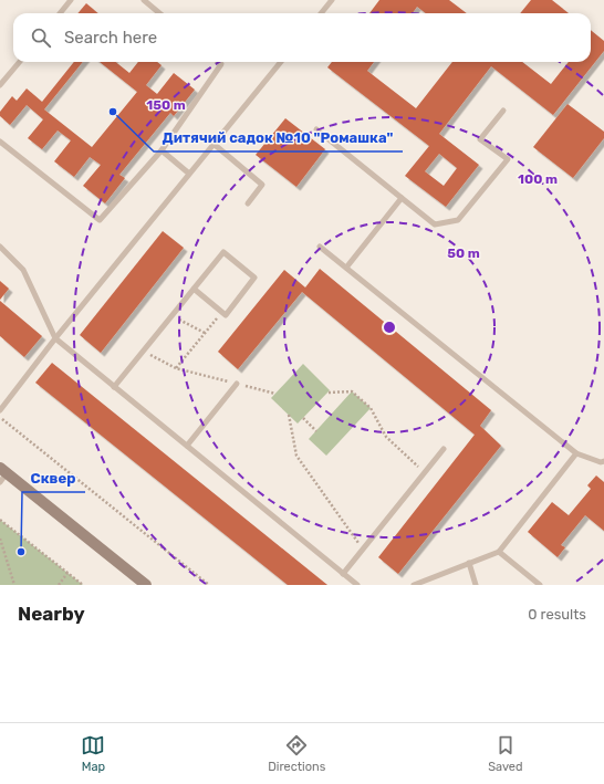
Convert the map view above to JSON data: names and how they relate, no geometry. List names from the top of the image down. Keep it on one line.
{"places":["Дитячий садок №10 \"Ромашка\"","Сквер"],"page":{"search":"Search here","heading":["Nearby","0 results"],"nav":["Map","Directions","Saved"]},"rings":["150 m","100 m","50 m"]}
